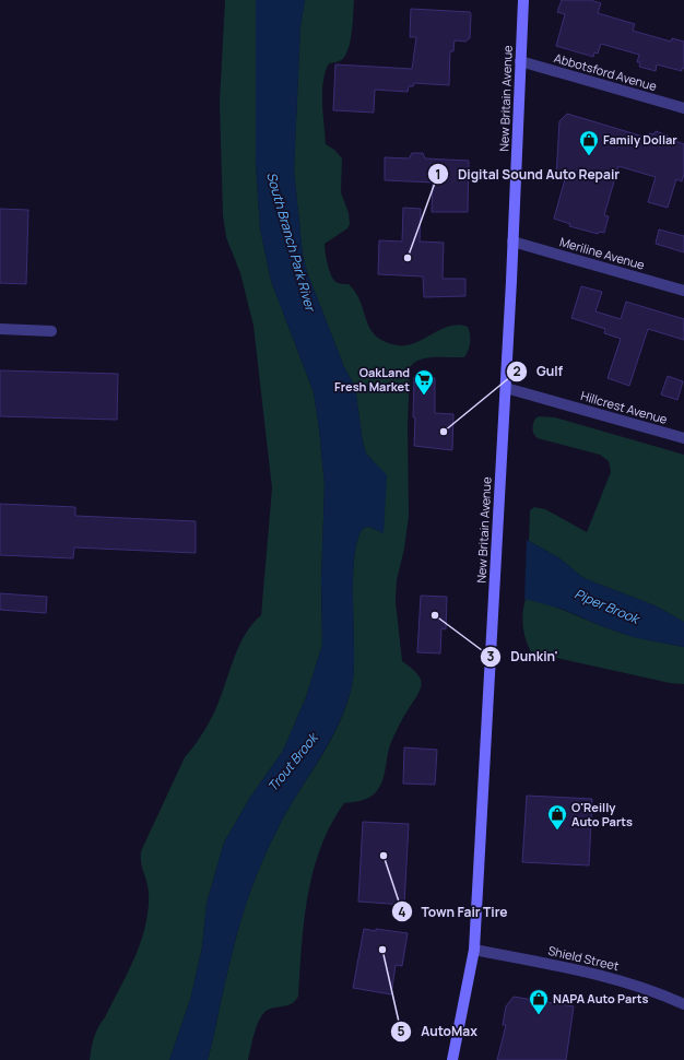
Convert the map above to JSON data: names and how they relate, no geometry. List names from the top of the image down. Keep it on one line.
{"streets":{"main road":["New Britain Avenue"],"street":["Abbotsford Avenue","Meriline Avenue","Hillcrest Avenue","Shield Street"]},"crossings":[["Abbotsford Avenue","New Britain Avenue"],["New Britain Avenue","Meriline Avenue"],["New Britain Avenue","Hillcrest Avenue"],["New Britain Avenue","Shield Street"]],"water":["South Branch Park River","Piper Brook","Trout Brook"],"places":{"shop":["Family Dollar","O'Reilly Auto Parts","NAPA Auto Parts"],"other":["Digital Sound Auto Repair","Gulf","Dunkin'","Town Fair Tire","AutoMax"],"supermarket":["OakLand Fresh Market"]}}
